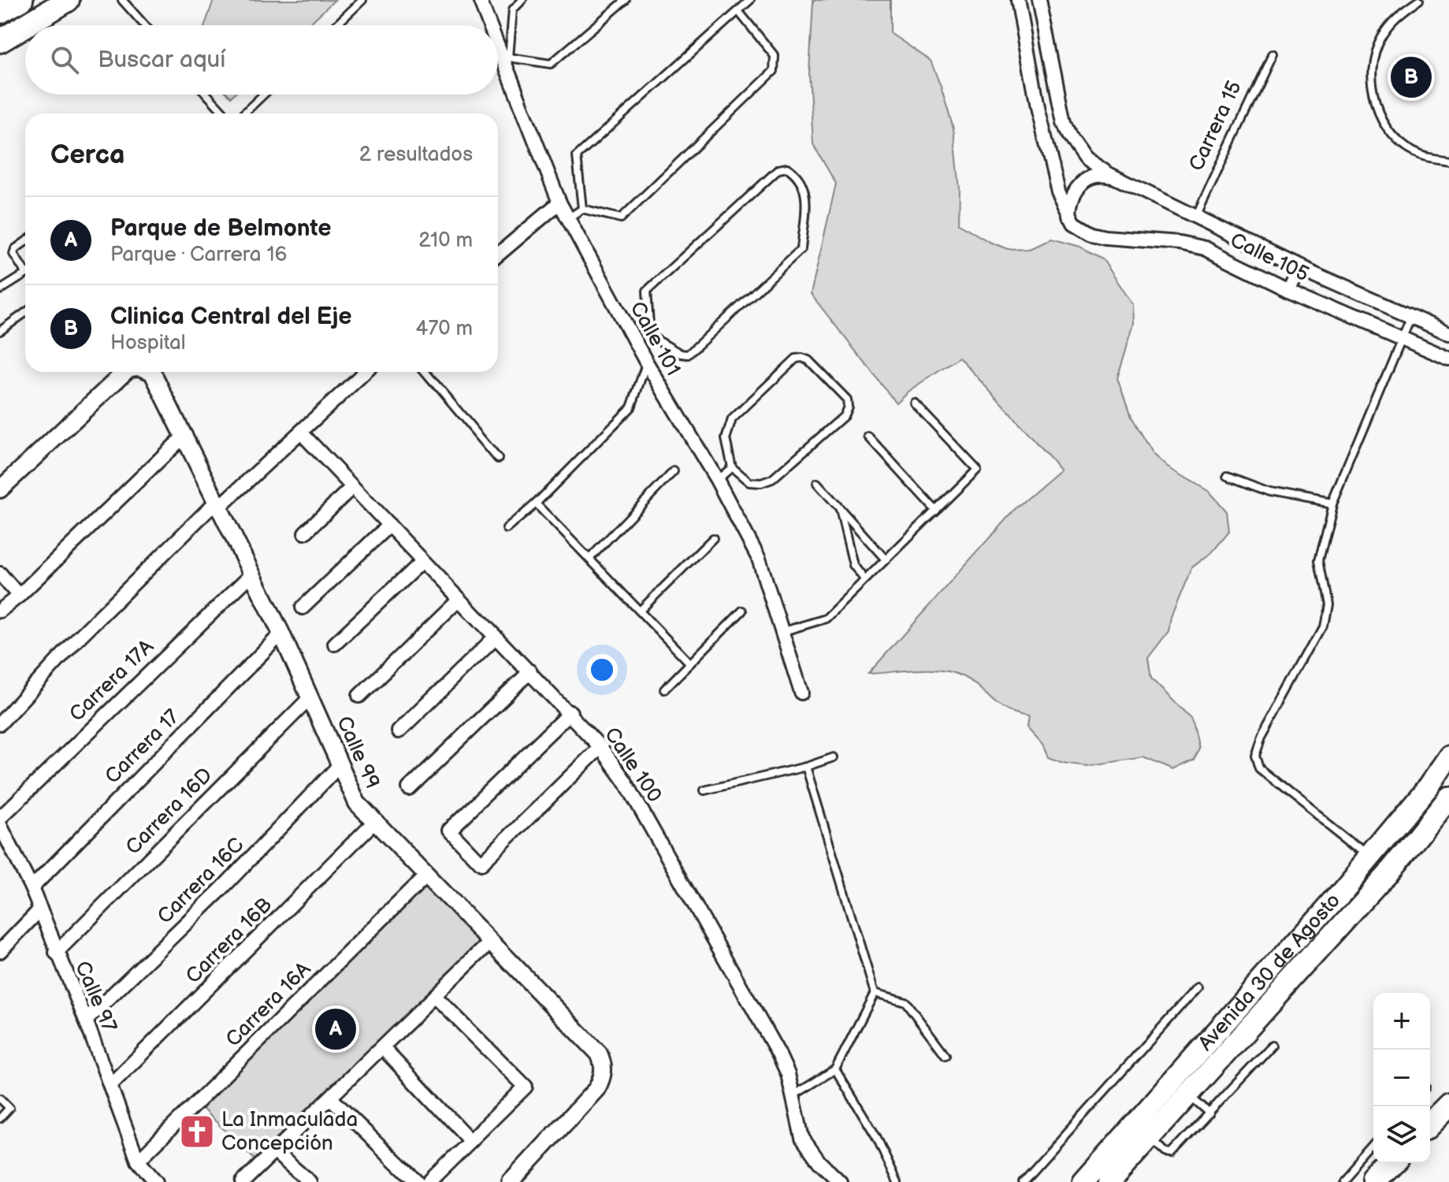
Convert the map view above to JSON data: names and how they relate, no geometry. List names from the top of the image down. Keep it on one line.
{"streets":{"main road":["Avenida 30 de Agosto"],"street":["Calle 105","Calle 101","Carrera 17A","Carrera 17","Calle 99","Calle 100","Carrera 16D","Carrera 16C","Carrera 16B","Calle 97","Carrera 16A"],"lane":["Carrera 15"]},"crossings":[["Carrera 15","Calle 105"],["Carrera 17A","Calle 99"],["Carrera 17","Calle 99"],["Carrera 17","Calle 97"],["Calle 99","Carrera 16D"],["Calle 99","Carrera 16C"],["Calle 99","Carrera 16B"],["Calle 99","Carrera 16A"],["Carrera 16D","Calle 97"],["Carrera 16C","Calle 97"],["Carrera 16B","Calle 97"],["Calle 97","Carrera 16A"]],"places":{"church":["La Inmaculada Concepción"]},"page":{"search":"Buscar aquí","pins":["B","A"],"heading":["Cerca","2 resultados"],"list":[{"mark":"A","name":"Parque de Belmonte","note":"Parque · Carrera 16","value":"210 m"},{"mark":"B","name":"Clinica Central del Eje","note":"Hospital","value":"470 m"}],"map_buttons":["+","−"]}}
